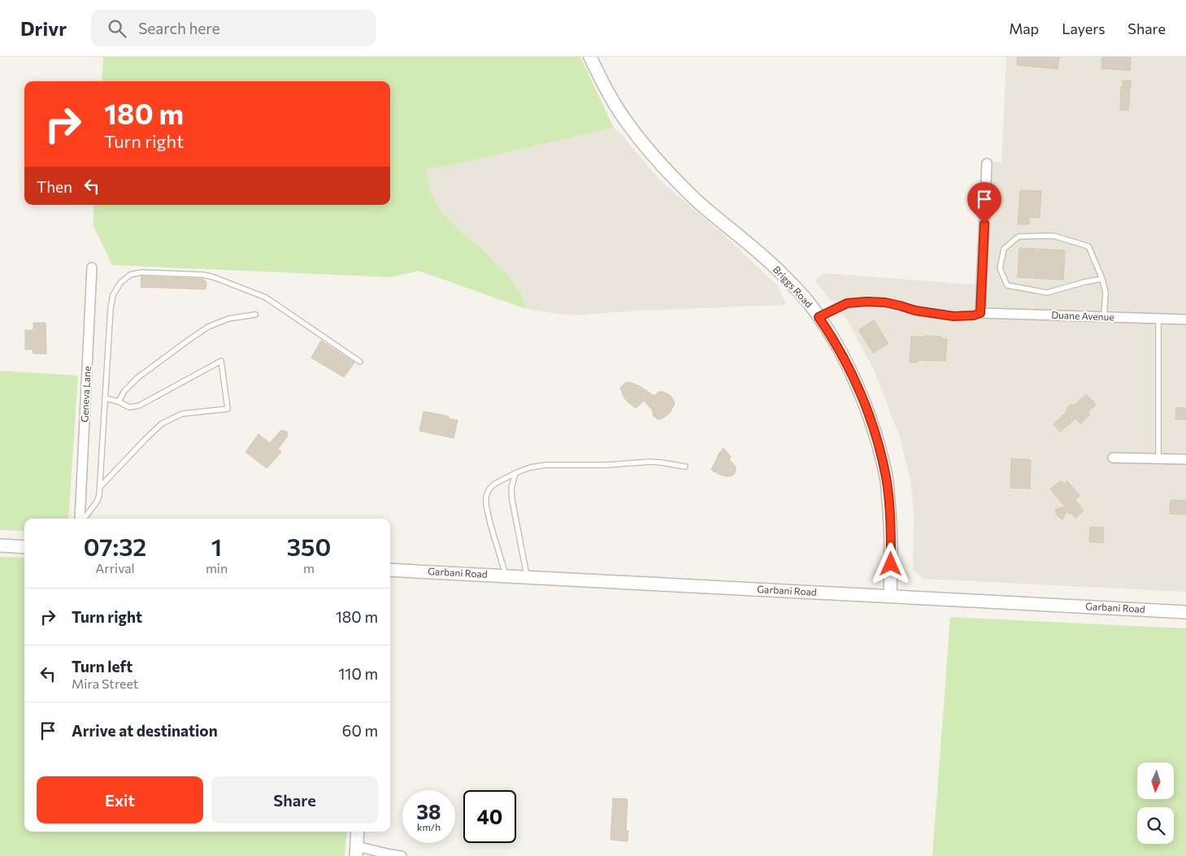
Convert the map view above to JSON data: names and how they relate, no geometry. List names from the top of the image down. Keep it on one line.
{"streets":{"street":["Briggs Road","Duane Avenue","Geneva Lane","Garbani Road"]},"crossings":[["Briggs Road","Garbani Road"]],"north":"bottom","page":{"header":"Drivr","search":"Search here","nav":["Map","Layers","Share"],"turn":["180 m","Turn right"],"then":"Then","eta":["07:32","Arrival","1","min","350","m"],"list":[{"name":"Turn right","value":"180 m"},{"name":"Turn left","note":"Mira Street","value":"110 m"},{"name":"Arrive at destination","value":"60 m"}],"buttons":["Exit","Share"],"speed":"38 km/h","limit":"40"}}
